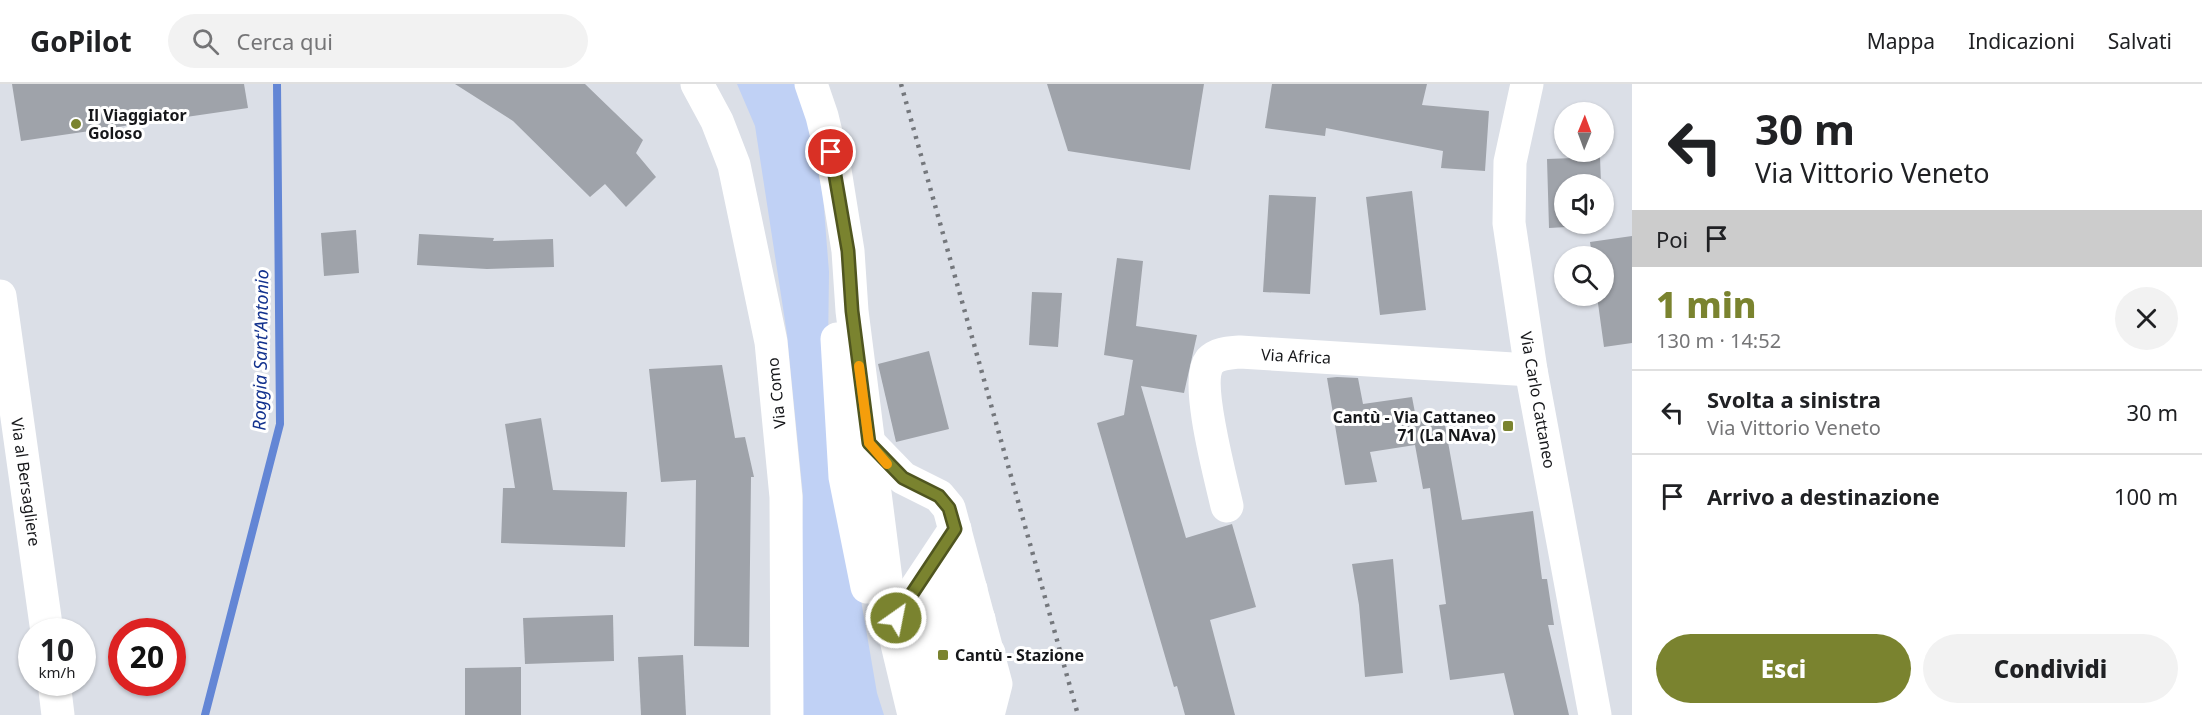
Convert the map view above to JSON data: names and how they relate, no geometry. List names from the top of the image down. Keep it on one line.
{"streets":{"street":["Via Africa","Via Como","Via Carlo Cattaneo","Via al Bersagliere"]},"crossings":[["Via Africa","Via Carlo Cattaneo"]],"water":["Roggia Sant'Antonio"],"places":{"other":["Il Viaggiator Goloso"],"transit":["Cantù - Via Cattaneo 71 (La NAva)","Cantù - Stazione"]},"north":"top","page":{"header":"GoPilot","search":"Cerca qui","nav":["Mappa","Indicazioni","Salvati"],"turn":["30 m","Via Vittorio Veneto"],"then":"Poi","heading":["1 min","130 m · 14:52"],"list":[{"name":"Svolta a sinistra","note":"Via Vittorio Veneto","value":"30 m"},{"name":"Arrivo a destinazione","value":"100 m"}],"speed":"10 km/h","limit":"20","buttons":["Esci","Condividi"]}}
